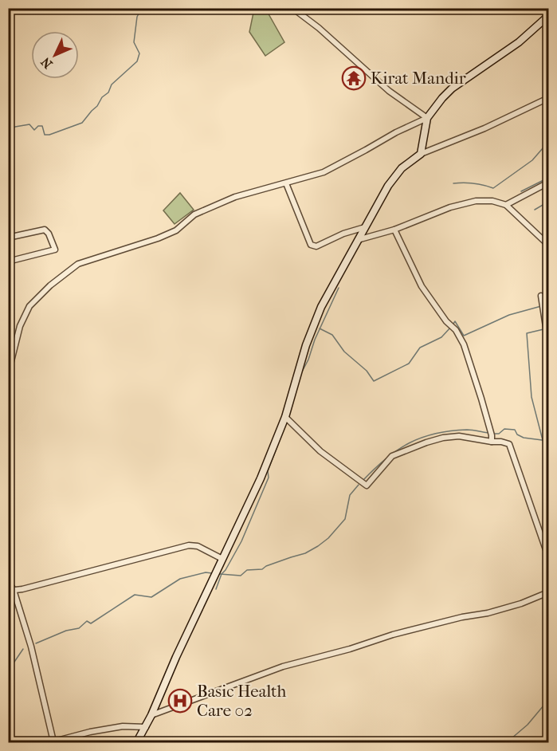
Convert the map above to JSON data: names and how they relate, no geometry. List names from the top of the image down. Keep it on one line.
{"places":{"temple":["Kirat Mandir"],"hospital":["Basic Health Care 02"]},"north":"bottom left"}
